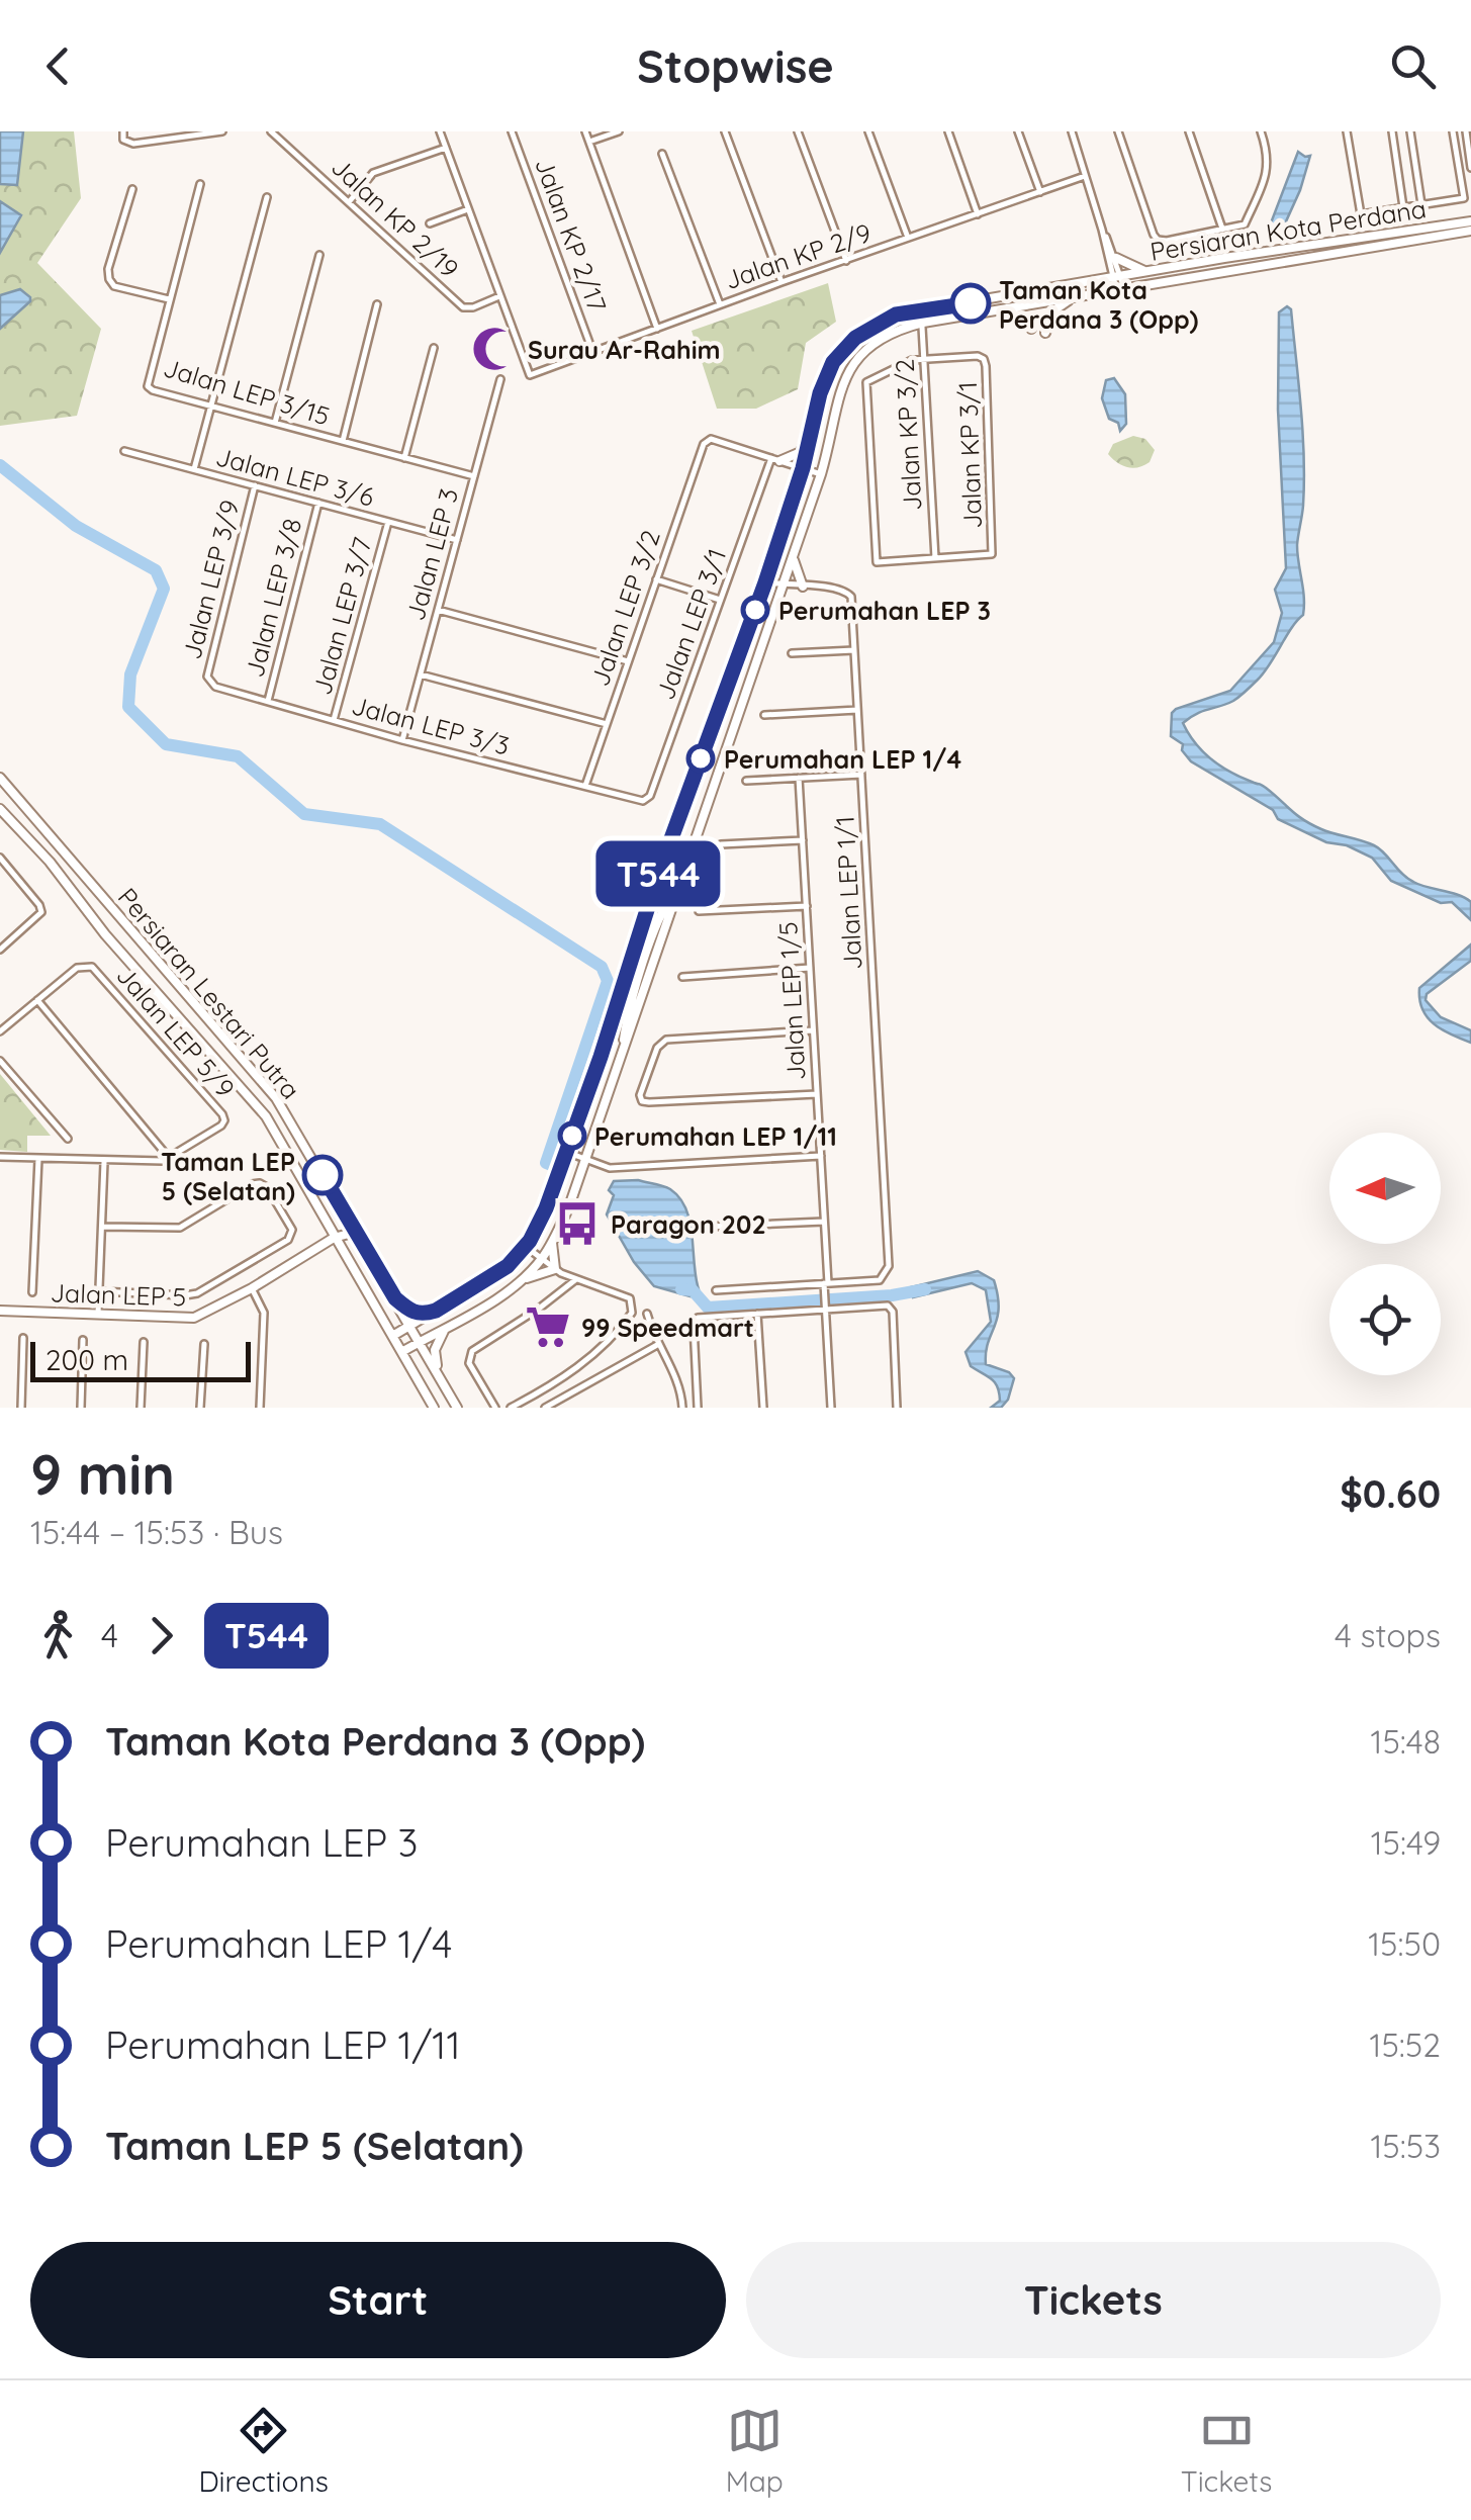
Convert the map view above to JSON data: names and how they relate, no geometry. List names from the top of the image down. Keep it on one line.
{"streets":{"street":["Jalan KP 2/19","Persiaran Kota Perdana","Jalan KP 2/17","Jalan KP 2/9","Jalan LEP 3/15","Jalan KP 3/2","Jalan KP 3/1","Jalan LEP 3/6","Jalan LEP 3","Jalan LEP 3/9","Jalan LEP 3/8","Jalan LEP 3/2","Jalan LEP 3/7","Jalan LEP 3/1","Jalan LEP 3/3","Jalan LEP 1/1","Persiaran Lestari Putra","Jalan LEP 1/5","Jalan LEP 5/9","Jalan LEP 5"]},"crossings":[["Jalan KP 2/19","Jalan KP 2/9"],["Persiaran Kota Perdana","Jalan KP 3/2"],["Persiaran Kota Perdana","Jalan LEP 1/1"],["Persiaran Kota Perdana","Persiaran Lestari Putra"],["Jalan KP 2/17","Jalan KP 2/9"],["Jalan LEP 3/15","Jalan LEP 3"],["Jalan KP 3/2","Jalan KP 3/1"],["Jalan LEP 3/6","Jalan LEP 3"],["Jalan LEP 3/6","Jalan LEP 3/9"],["Jalan LEP 3/6","Jalan LEP 3/8"],["Jalan LEP 3/6","Jalan LEP 3/7"],["Jalan LEP 3","Jalan LEP 3/3"],["Jalan LEP 3/9","Jalan LEP 3/3"],["Jalan LEP 3/8","Jalan LEP 3/3"],["Jalan LEP 3/2","Jalan LEP 3/1"],["Jalan LEP 3/2","Jalan LEP 3/3"],["Jalan LEP 3/7","Jalan LEP 3/3"],["Jalan LEP 3/1","Jalan LEP 3/3"],["Jalan LEP 1/1","Jalan LEP 1/5"],["Persiaran Lestari Putra","Jalan LEP 5"]],"places":{"other":["Taman Kota Perdana 3 (Opp)","Perumahan LEP 3","Perumahan LEP 1/4","Perumahan LEP 1/11","Taman LEP 5 (Selatan)"],"mosque":["Surau Ar-Rahim"],"bus stop":["Paragon 202"],"supermarket":["99 Speedmart"]},"lines":["bus line T544"],"scale_bar":"200 m","north":"left","page":{"header":"Stopwise","on_map":"T544","scale":"200 m","heading":["9 min","15:44 – 15:53 · Bus","$0.60"],"legs":["4","T544","4 stops"],"list":[{"name":"Taman Kota Perdana 3 (Opp)","value":"15:48"},{"name":"Perumahan LEP 3","value":"15:49"},{"name":"Perumahan LEP 1/4","value":"15:50"},{"name":"Perumahan LEP 1/11","value":"15:52"},{"name":"Taman LEP 5 (Selatan)","value":"15:53"}],"buttons":["Start","Tickets"],"tabs":["Directions","Map","Tickets"]}}
